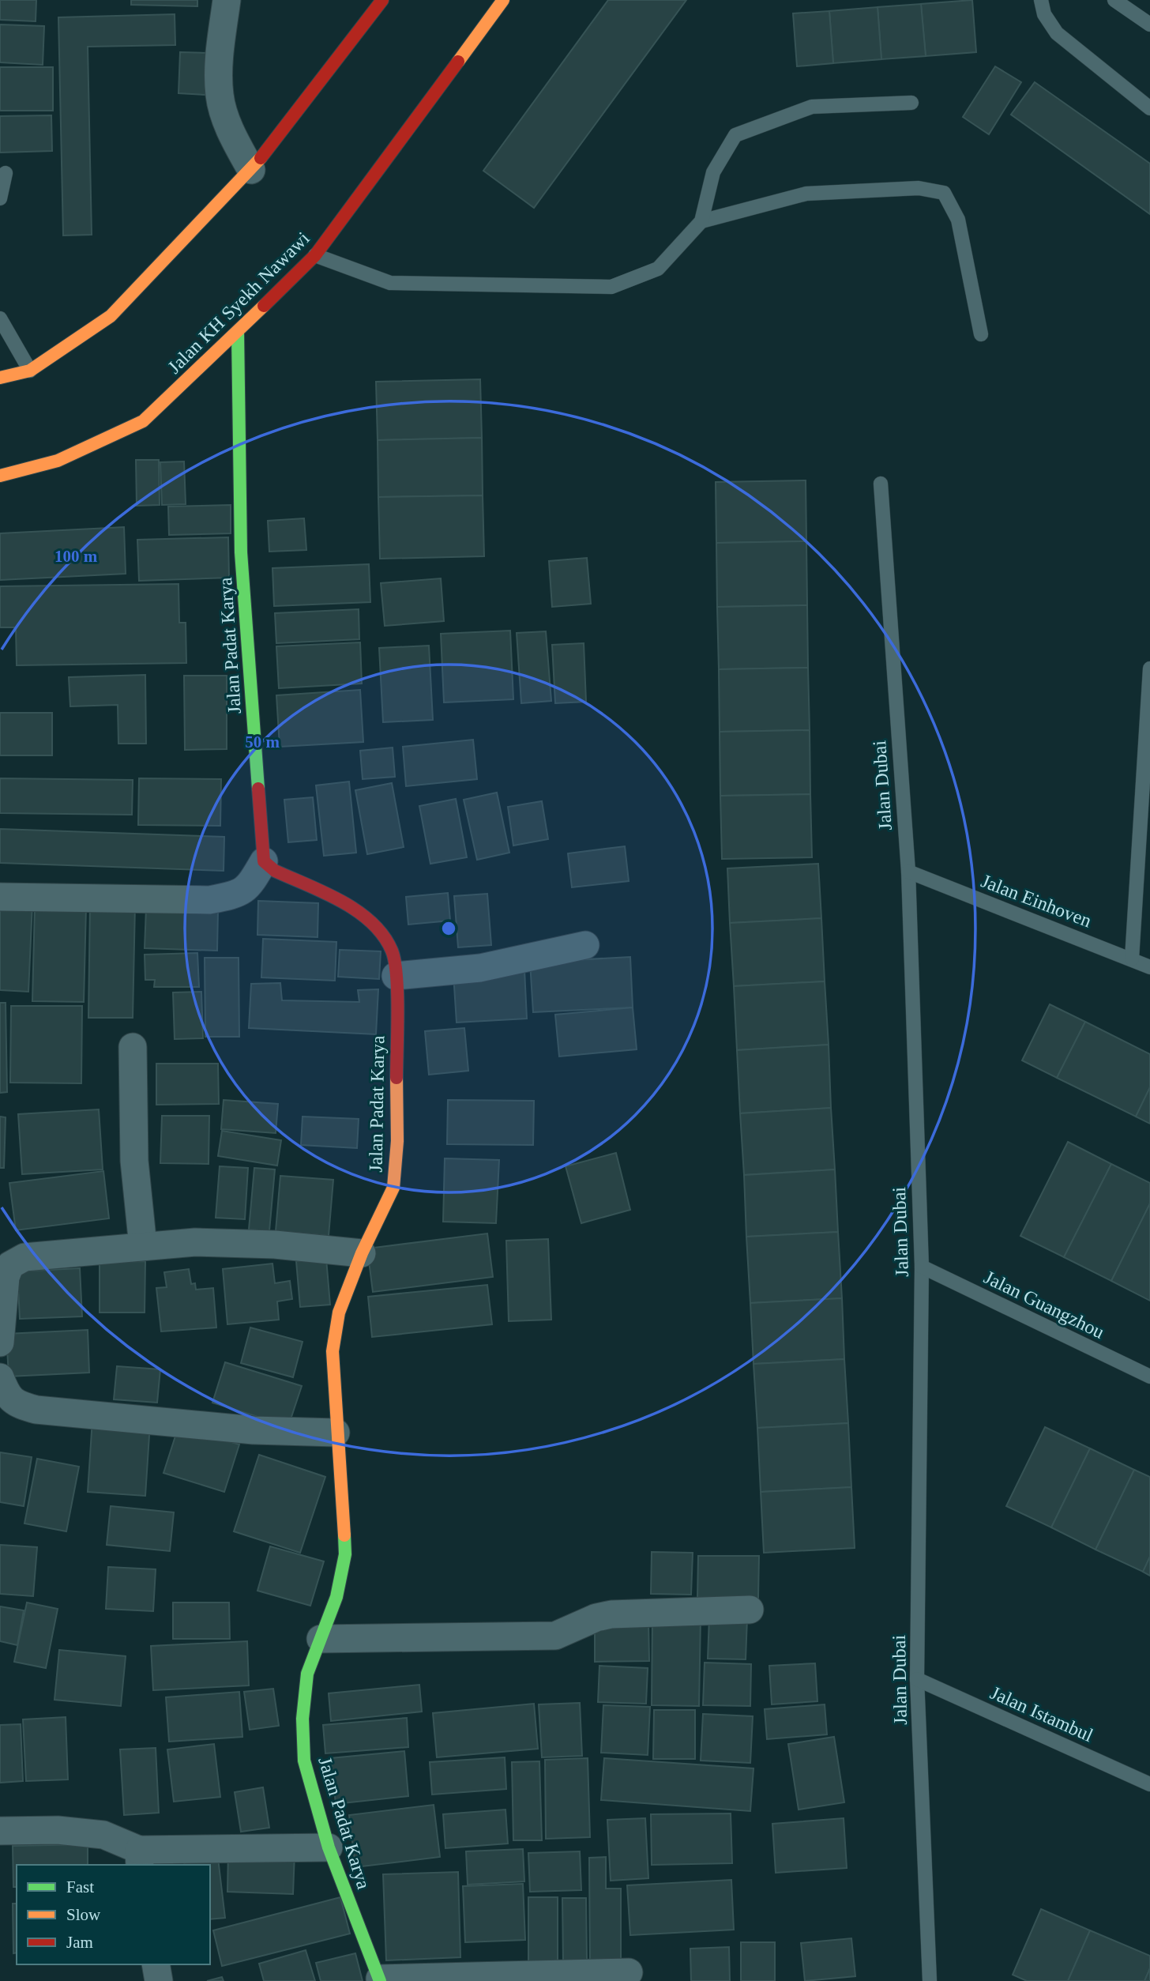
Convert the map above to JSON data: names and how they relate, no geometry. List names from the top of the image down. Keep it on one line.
{"streets":{"street":["Jalan KH Syekh Nawawi","Jalan Padat Karya"],"lane":["Jalan Dubai","Jalan Einhoven","Jalan Guangzhou","Jalan Istambul"]},"crossings":[["Jalan KH Syekh Nawawi","Jalan Padat Karya"],["Jalan Dubai","Jalan Einhoven"],["Jalan Dubai","Jalan Guangzhou"],["Jalan Dubai","Jalan Istambul"]],"legend":["Fast","Slow","Jam"],"rings":["100 m","50 m"]}
